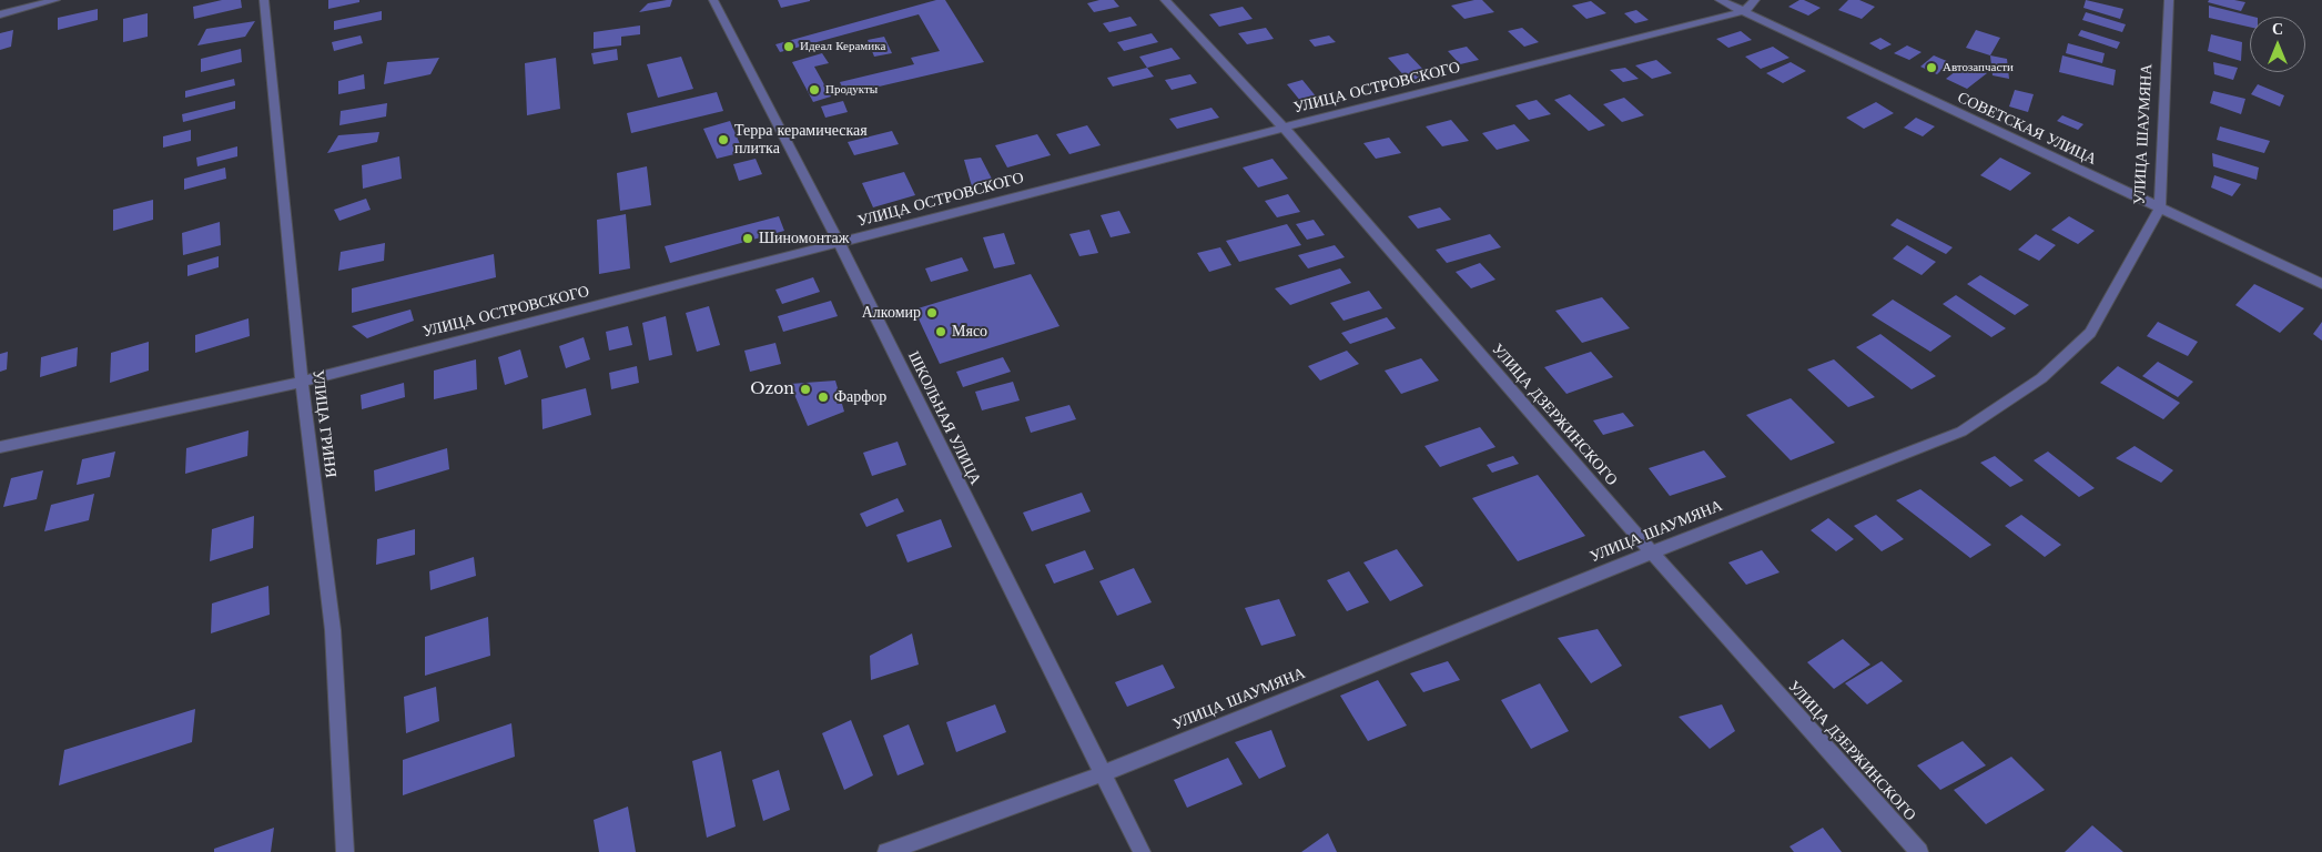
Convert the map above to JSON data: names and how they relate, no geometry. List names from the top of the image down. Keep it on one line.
{"streets":{"street":["УЛИЦА ОСТРОВСКОГО","СОВЕТСКАЯ УЛИЦА","УЛИЦА ШАУМЯНА","УЛИЦА ДЗЕРЖИНСКОГО","ШКОЛЬНАЯ УЛИЦА","УЛИЦА ГРИНЯ"]},"crossings":[["УЛИЦА ОСТРОВСКОГО","СОВЕТСКАЯ УЛИЦА"],["УЛИЦА ОСТРОВСКОГО","УЛИЦА ДЗЕРЖИНСКОГО"],["УЛИЦА ОСТРОВСКОГО","ШКОЛЬНАЯ УЛИЦА"],["УЛИЦА ОСТРОВСКОГО","УЛИЦА ГРИНЯ"],["СОВЕТСКАЯ УЛИЦА","УЛИЦА ШАУМЯНА"],["УЛИЦА ШАУМЯНА","УЛИЦА ДЗЕРЖИНСКОГО"],["УЛИЦА ШАУМЯНА","ШКОЛЬНАЯ УЛИЦА"]],"places":["Идеал Керамика","Автозапчасти","Продукты","Терра керамическая плитка","Шиномонтаж","Алкомир","Мясо","Ozon","Фарфор"],"north":"top"}
